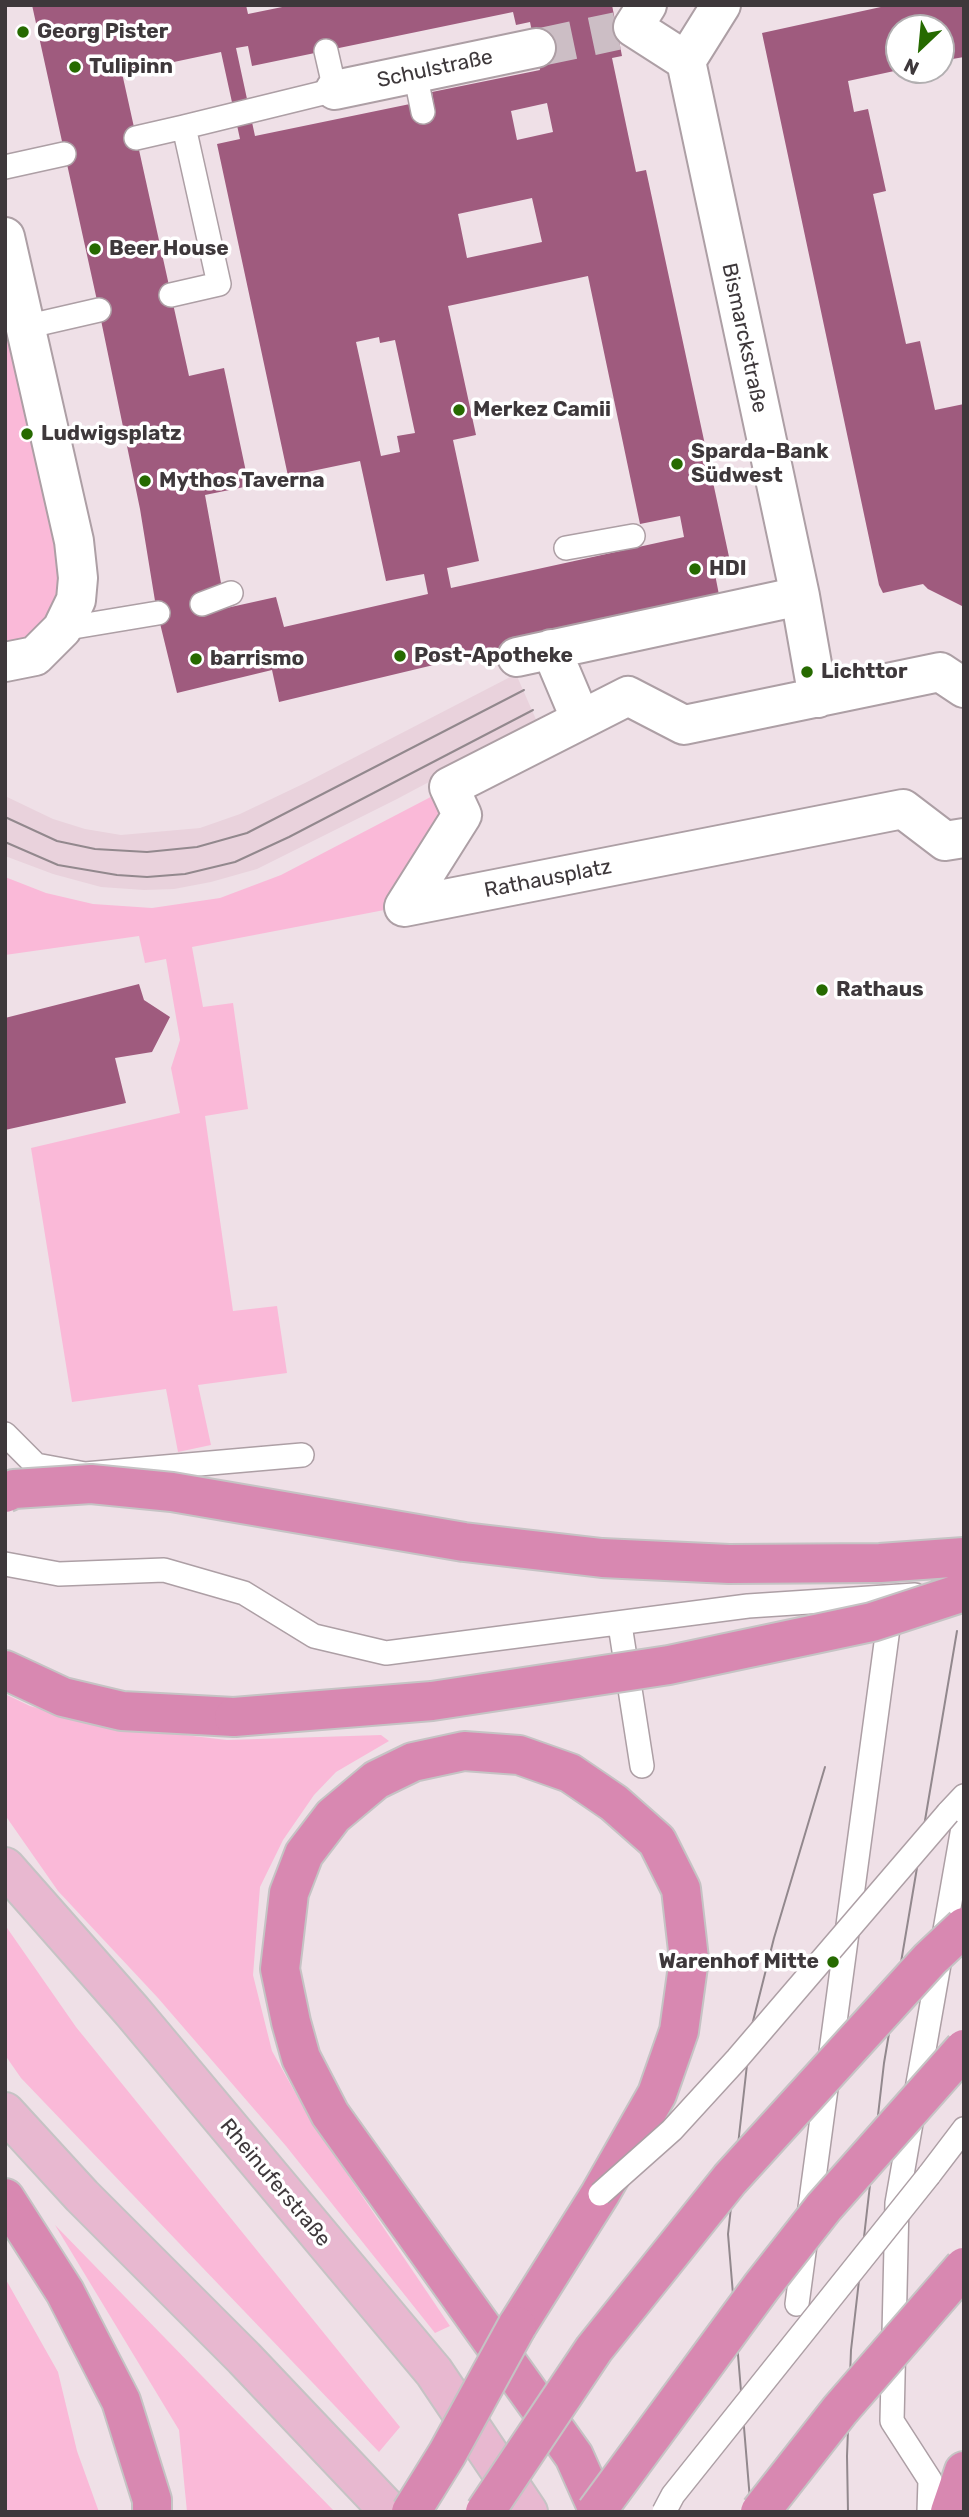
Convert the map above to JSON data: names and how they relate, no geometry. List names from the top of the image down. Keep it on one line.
{"streets":{"main road":["Rheinuferstraße"],"street":["Schulstraße","Bismarckstraße","Rathausplatz"]},"crossings":[["Bismarckstraße","Rathausplatz"]],"places":["Georg Pister","Tulipinn","Beer House","Merkez Camii","Ludwigsplatz","Sparda-Bank Südwest","Mythos Taverna","HDI","Post-Apotheke","barrismo","Lichttor","Rathaus","Warenhof Mitte"],"north":"bottom left"}
